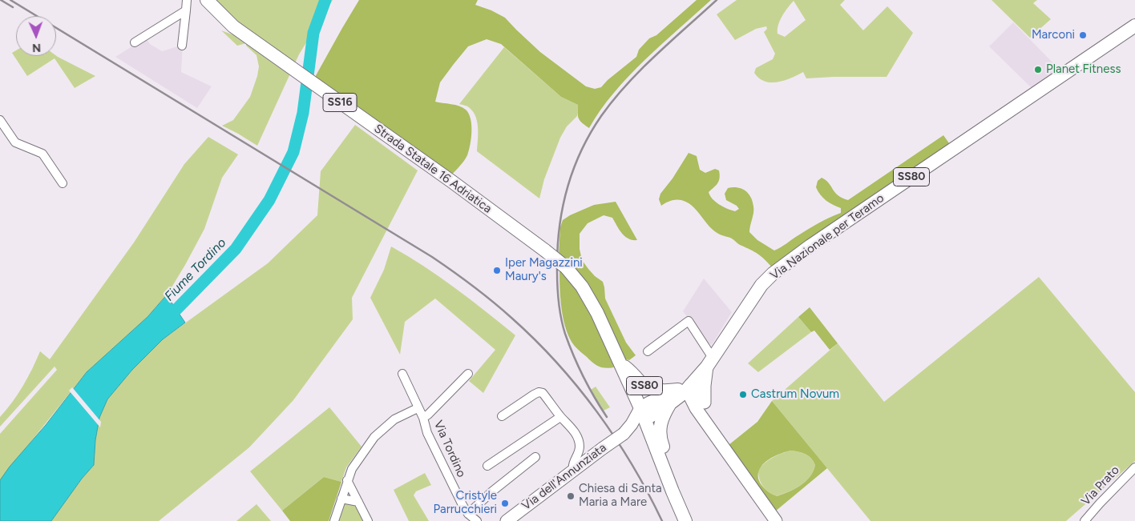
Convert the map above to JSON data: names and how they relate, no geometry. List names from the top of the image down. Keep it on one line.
{"streets":{"main road":["SS16","Strada Statale 16 Adriatica","SS80","Via Nazionale per Teramo"],"street":["Via Tordino","Via dell'Annunziata","Via Prato"]},"crossings":[["SS16","Strada Statale 16 Adriatica"],["SS16","SS80"],["SS16","Via Nazionale per Teramo"],["SS16","Via dell'Annunziata"],["Strada Statale 16 Adriatica","SS80"],["SS80","Via Nazionale per Teramo"],["Via Nazionale per Teramo","Via dell'Annunziata"]],"water":["Fiume Tordino"],"places":["Marconi","Planet Fitness","Iper Magazzini Maury's","Castrum Novum","Chiesa di Santa Maria a Mare","Cristyle Parrucchieri"],"north":"bottom"}
